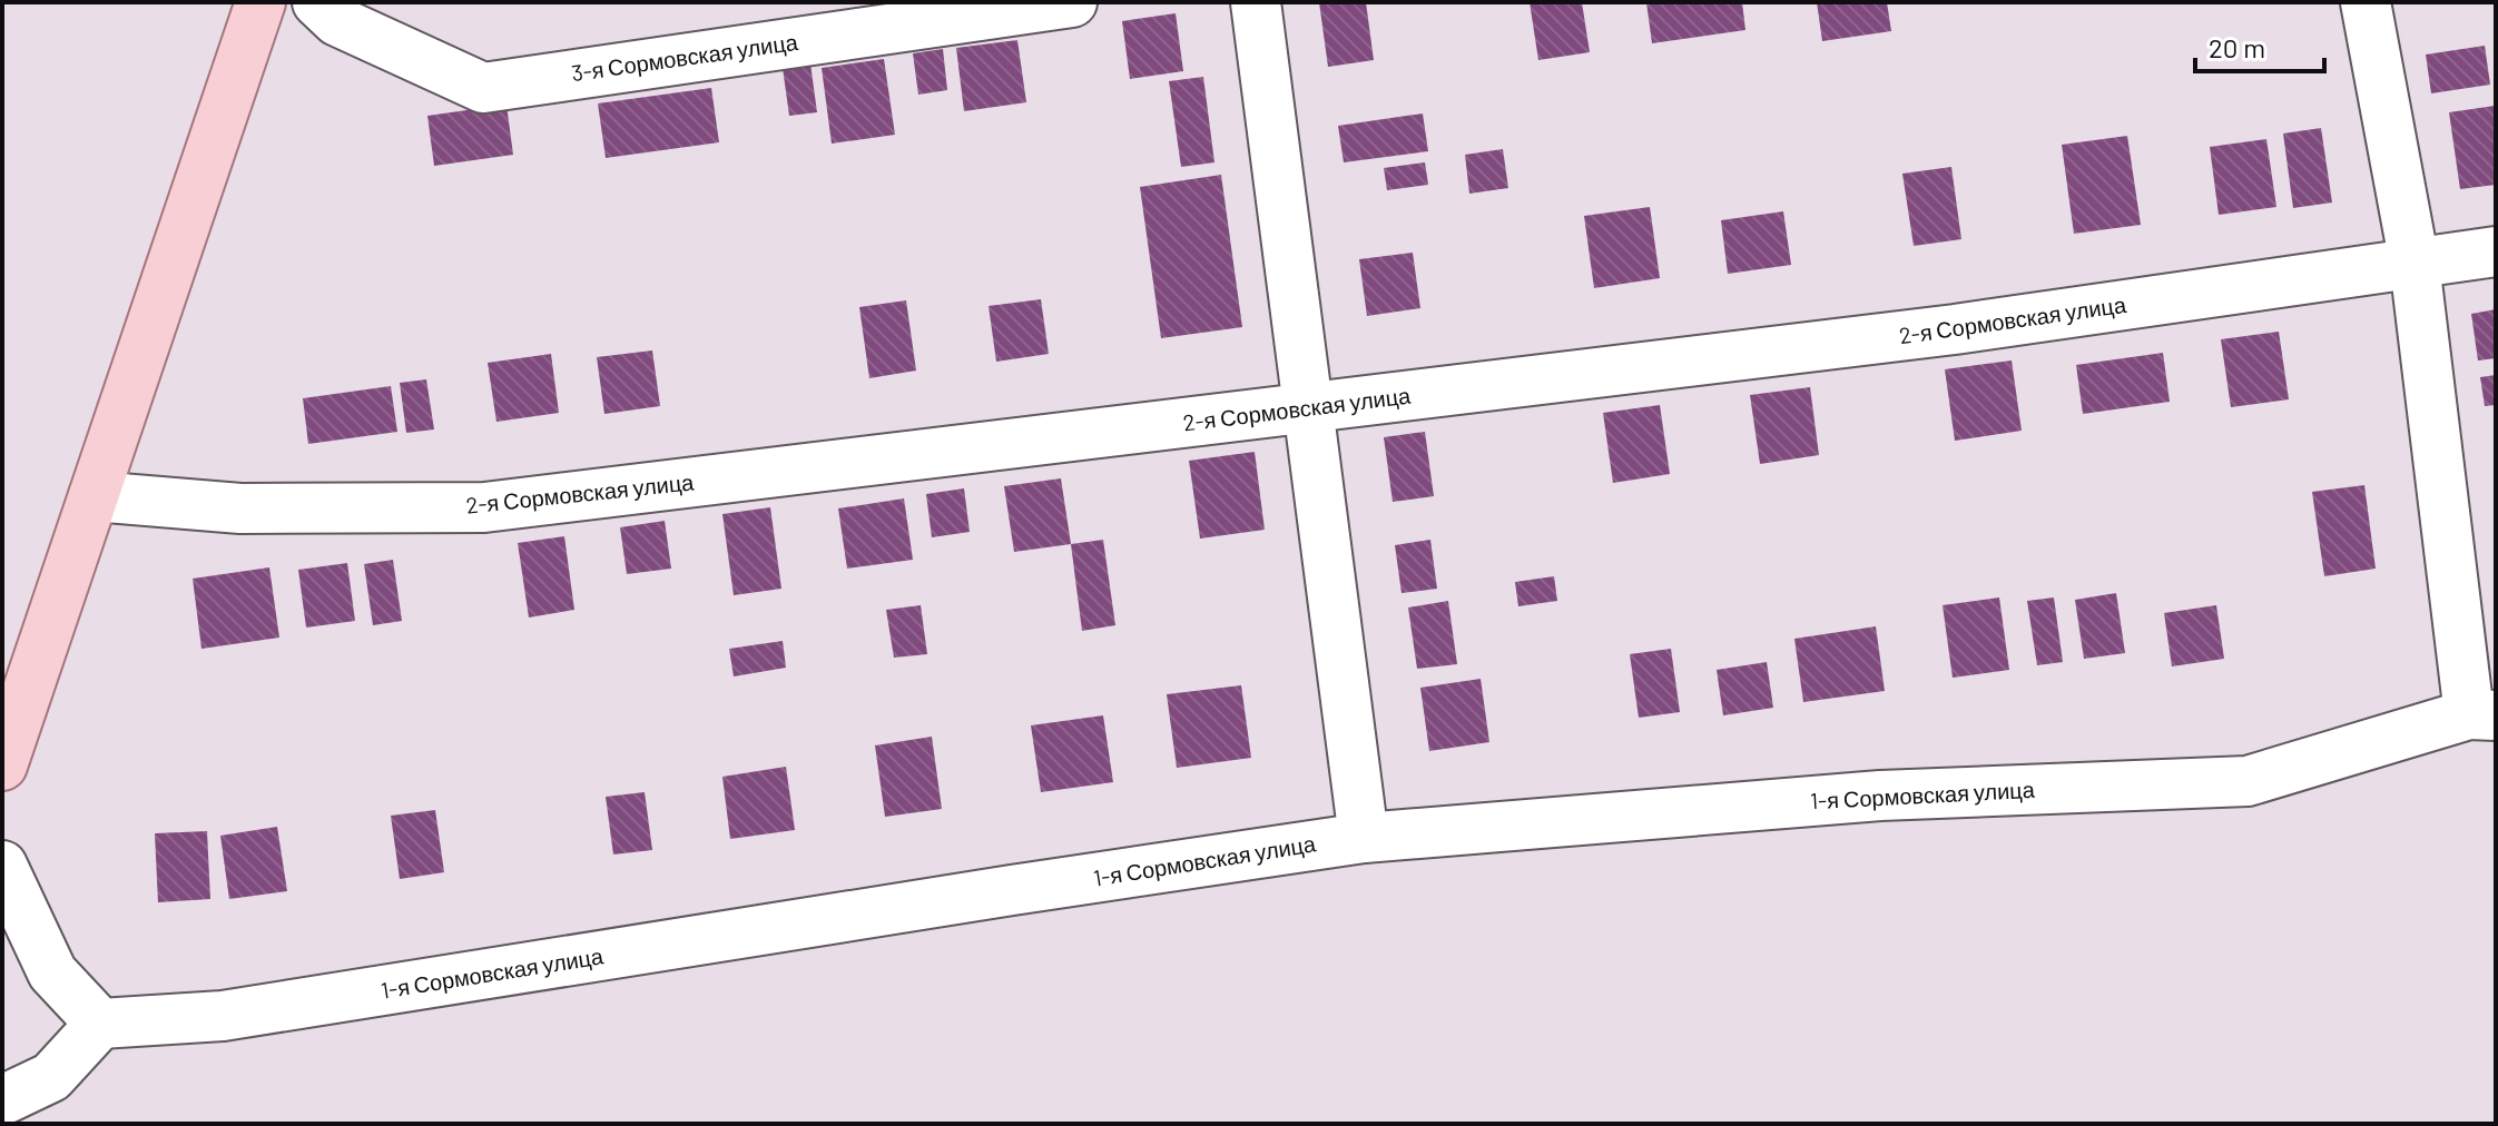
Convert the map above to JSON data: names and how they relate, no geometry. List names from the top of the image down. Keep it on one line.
{"streets":{"street":["3-я Сормовская улица","2-я Сормовская улица","1-я Сормовская улица"]},"scale_bar":"20 m"}
